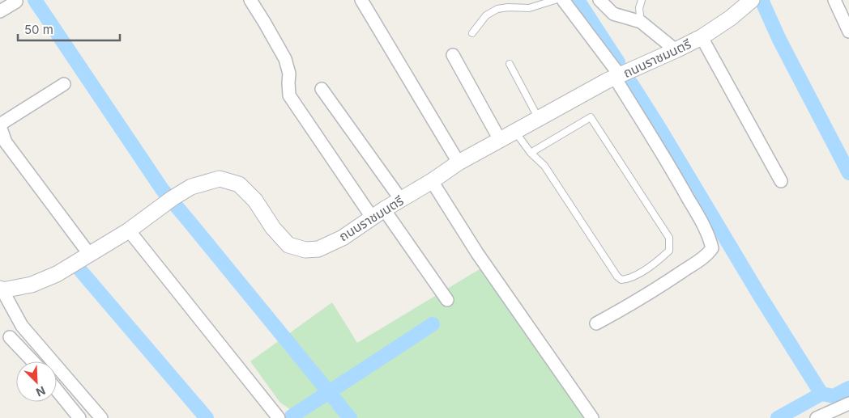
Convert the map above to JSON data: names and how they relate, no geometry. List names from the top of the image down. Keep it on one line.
{"streets":{"street":["ถนนราชมนตรี"]},"scale_bar":"50 m","north":"bottom right"}
